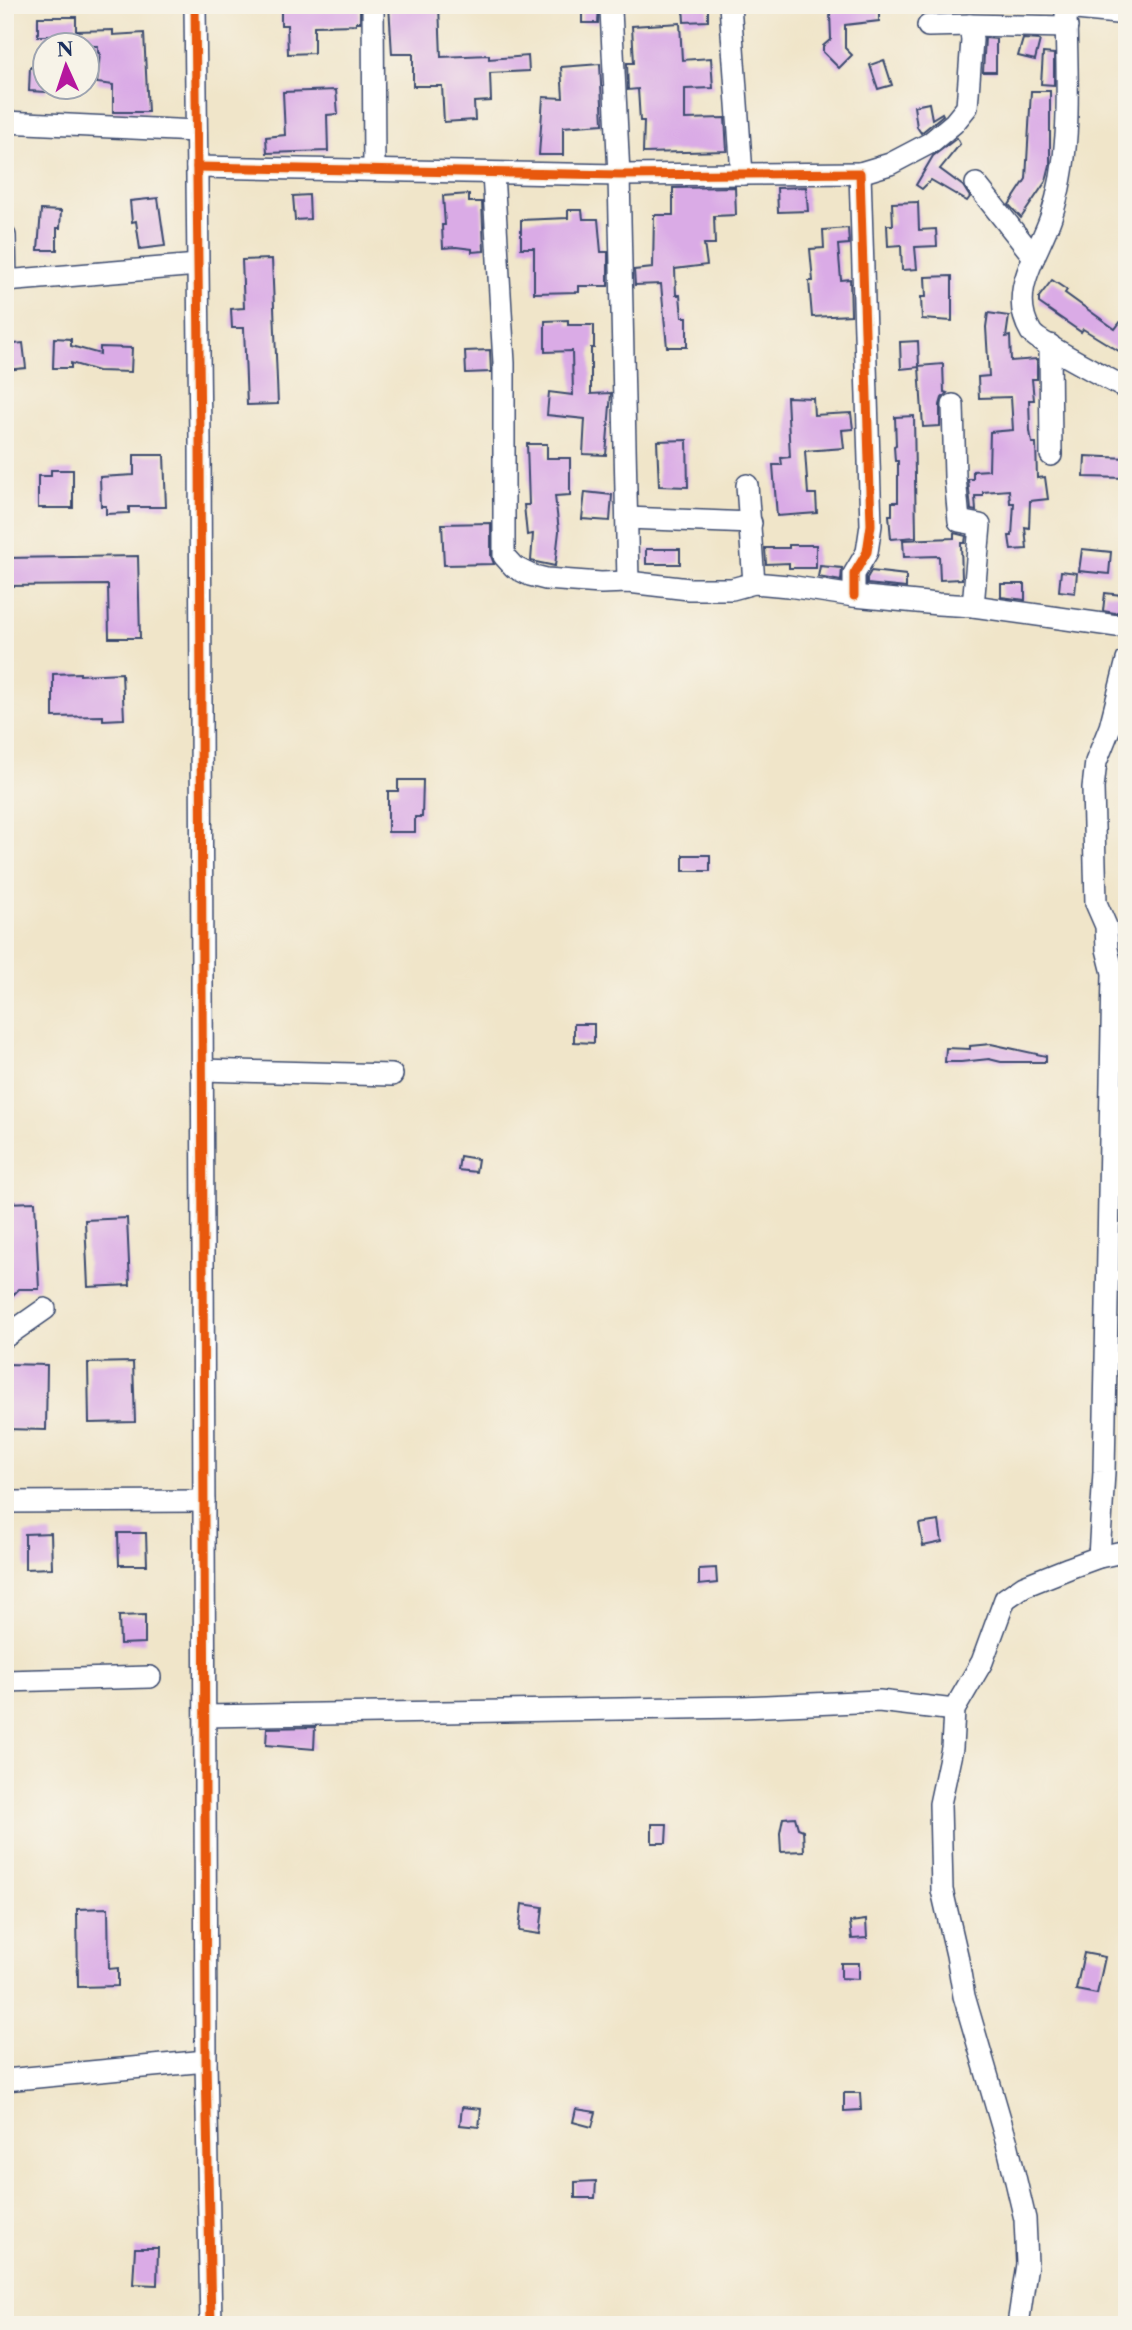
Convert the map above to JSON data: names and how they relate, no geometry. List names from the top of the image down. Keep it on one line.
{"north":"top"}
